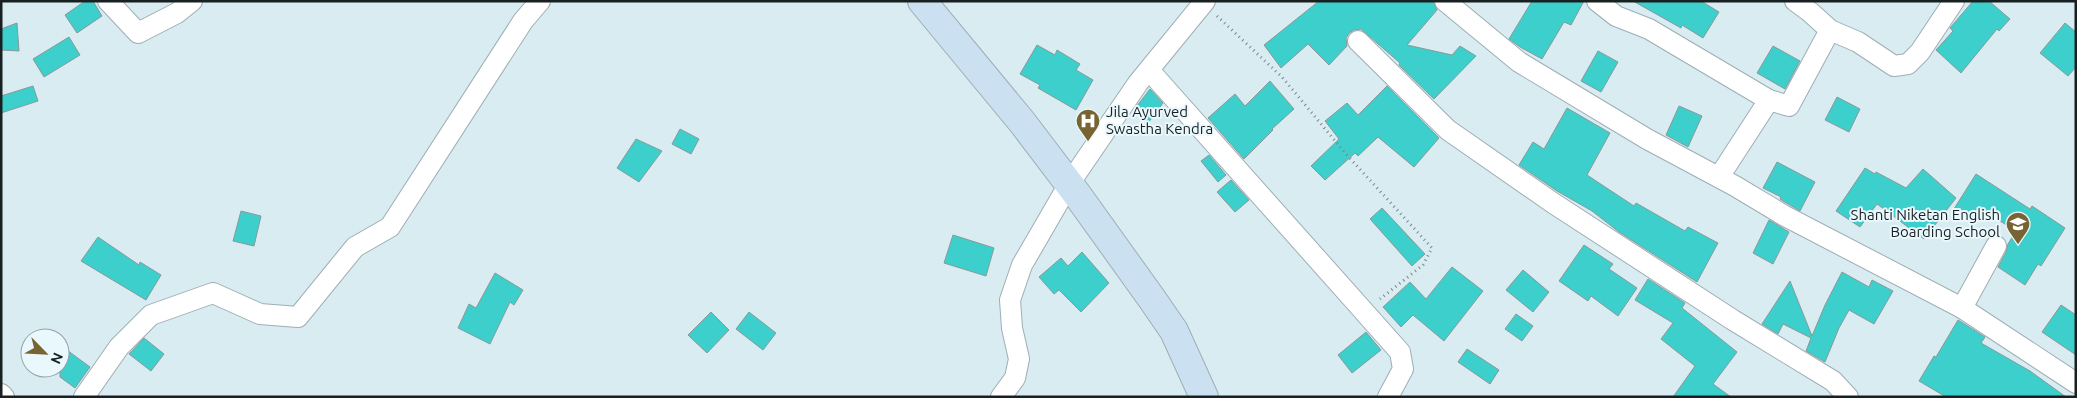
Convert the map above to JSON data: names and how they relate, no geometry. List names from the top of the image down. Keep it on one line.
{"places":{"hospital":["Jila Ayurved Swastha Kendra"],"school or university":["Shanti Niketan English Boarding School"]},"north":"bottom right"}
